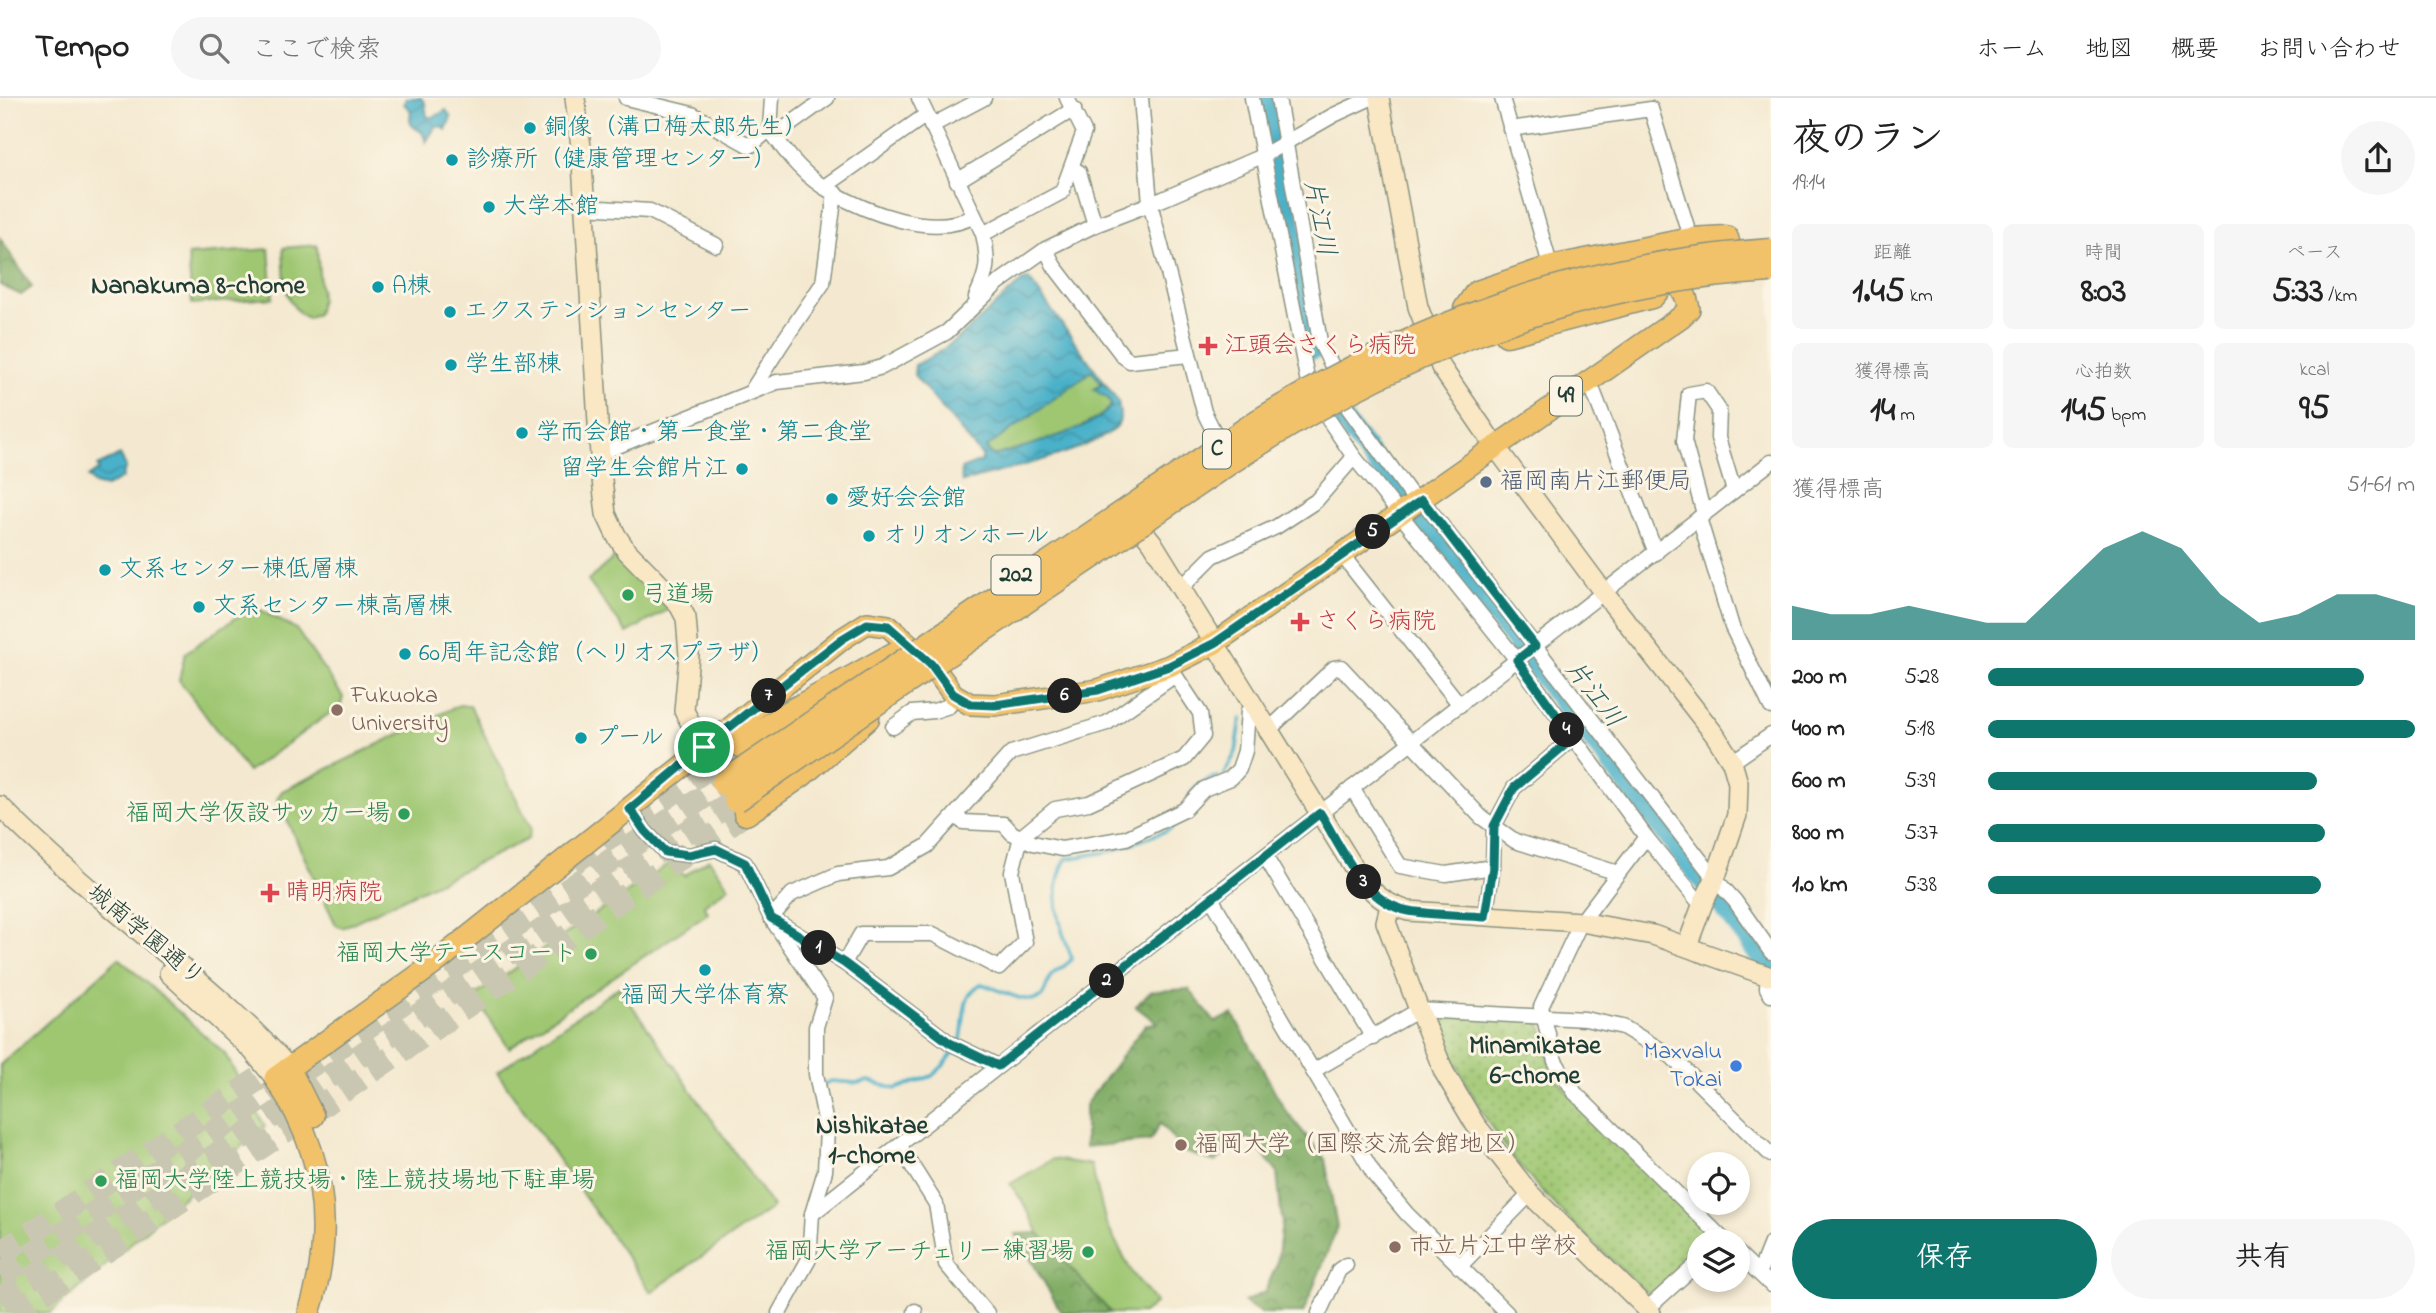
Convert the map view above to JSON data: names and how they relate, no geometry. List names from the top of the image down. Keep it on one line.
{"streets":{"highway":["C","202"],"main road":["49"],"street":["城南学園通り"]},"crossings":[["49","202"],["C","202"]],"districts":["Nanakuma 8-chome","Minamikatae 6-chome","Nishikatae 1-chome"],"water":["片江川"],"places":{"other":["銅像（溝口梅太郎先生）","診療所（健康管理センター）","大学本館","A棟","エクステンションセンター","学生部棟","学而会館・第一食堂・第二食堂","留学生会館片江","福岡南片江郵便局","愛好会会館","オリオンホール","文系センター棟低層棟","弓道場","文系センター棟高層棟","60周年記念館（ヘリオスプラザ）","Fukuoka University","プール","福岡大学仮設サッカー場","福岡大学テニスコート","福岡大学体育寮","Maxvalu Tokai","福岡大学（国際交流会館地区）","福岡大学陸上競技場・陸上競技場地下駐車場","市立片江中学校","福岡大学アーチェリー練習場"],"health":["江頭会さくら病院","さくら病院","晴明病院"]},"page":{"header":"Tempo","search":"ここで検索","nav":["ホーム","地図","概要","お問い合わせ"],"heading":["夜のラン","19:14"],"stats":[["距離","1.45 km"],["時間","8:03"],["ペース","5:33 /km"],["獲得標高","14 m"],["心拍数","145 bpm"],["kcal","95"]],"chart":["獲得標高","51–61 m"],"pins":["5","6","7","4","3","1","2"],"list":[{"name":"200 m","note":"5:28"},{"name":"400 m","note":"5:18"},{"name":"600 m","note":"5:39"},{"name":"800 m","note":"5:37"},{"name":"1.0 km","note":"5:38"}],"buttons":["保存","共有"]}}
